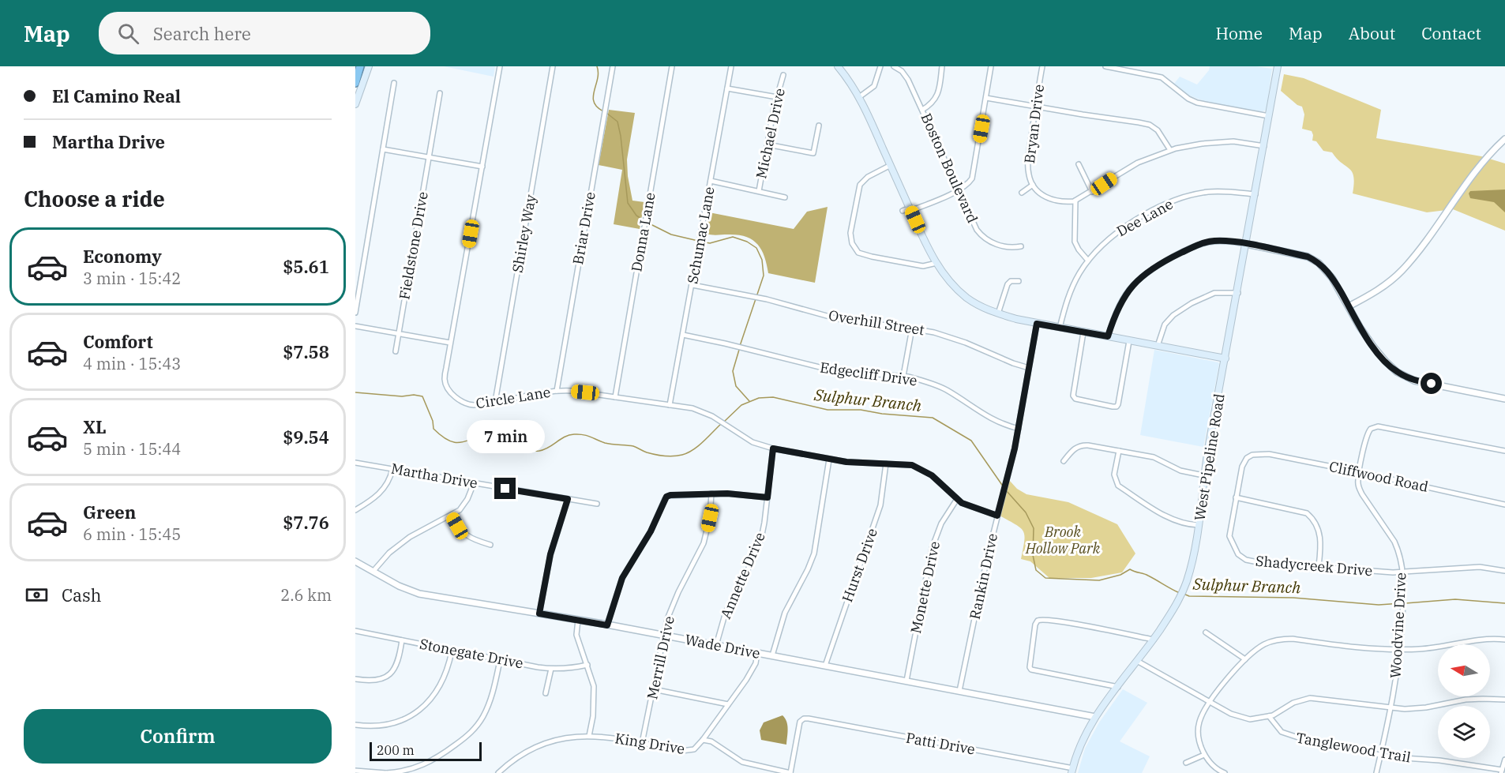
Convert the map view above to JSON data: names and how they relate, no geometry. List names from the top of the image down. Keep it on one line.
{"streets":{"main road":["West Pipeline Road"],"street":["Bryan Drive","Michael Drive","Boston Boulevard","Dee Lane","Briar Drive","Donna Lane","Shirley Way","Schumac Lane","Fieldstone Drive","Overhill Street","Edgecliff Drive","Circle Lane","Martha Drive","Cliffwood Road","Hurst Drive","Shadycreek Drive","Annette Drive","Rankin Drive","Monette Drive","Woodvine Drive","Wade Drive","Stonegate Drive","Merrill Drive","King Drive","Patti Drive","Tanglewood Trail"]},"crossings":[["Bryan Drive","West Pipeline Road"],["Dee Lane","West Pipeline Road"],["Briar Drive","Circle Lane"],["Donna Lane","Circle Lane"],["Shirley Way","Circle Lane"],["Schumac Lane","Overhill Street"],["Schumac Lane","Edgecliff Drive"],["Schumac Lane","Circle Lane"],["Overhill Street","Rankin Drive"],["Edgecliff Drive","Rankin Drive"],["Circle Lane","Hurst Drive"],["Circle Lane","Annette Drive"],["Circle Lane","Rankin Drive"],["Circle Lane","Monette Drive"],["West Pipeline Road","Wade Drive"],["West Pipeline Road","Patti Drive"],["Cliffwood Road","Shadycreek Drive"],["Cliffwood Road","Woodvine Drive"],["Hurst Drive","Wade Drive"],["Shadycreek Drive","Woodvine Drive"],["Annette Drive","Wade Drive"],["Rankin Drive","Wade Drive"],["Monette Drive","Wade Drive"],["Woodvine Drive","Tanglewood Trail"],["Wade Drive","Merrill Drive"],["Wade Drive","King Drive"],["Merrill Drive","King Drive"]],"water":["Sulphur Branch"],"parks":["Brook Hollow Park"],"scale_bar":"200 m","north":"left","page":{"header":"Map","search":"Search here","nav":["Home","Map","About","Contact"],"banner":["El Camino Real","Martha Drive"],"heading":"Choose a ride","list":[{"name":"Economy","note":"3 min · 15:42","value":"$5.61"},{"name":"Comfort","note":"4 min · 15:43","value":"$7.58"},{"name":"XL","note":"5 min · 15:44","value":"$9.54"},{"name":"Green","note":"6 min · 15:45","value":"$7.76"}],"bubble":"7 min","pay":["Cash","2.6 km"],"buttons":"Confirm","scale":"200 m"}}
